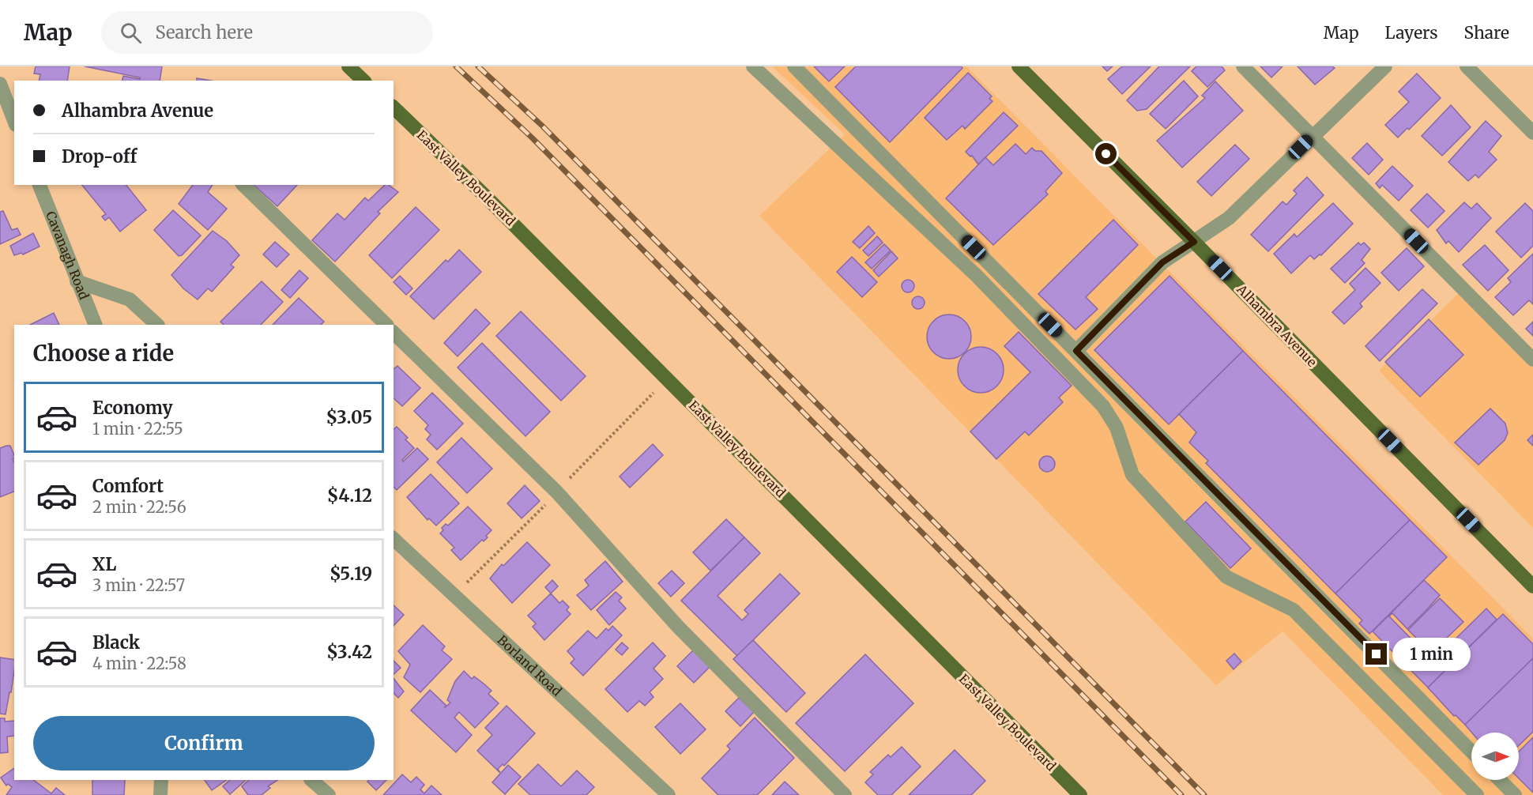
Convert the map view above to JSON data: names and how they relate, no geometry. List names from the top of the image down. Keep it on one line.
{"streets":{"main road":["East Valley Boulevard","Alhambra Avenue"],"street":["Cavanagh Road","Borland Road"]},"north":"right","page":{"header":"Map","search":"Search here","nav":["Map","Layers","Share"],"banner":["Alhambra Avenue","Drop-off"],"heading":"Choose a ride","list":[{"name":"Economy","note":"1 min · 22:55","value":"$3.05"},{"name":"Comfort","note":"2 min · 22:56","value":"$4.12"},{"name":"XL","note":"3 min · 22:57","value":"$5.19"},{"name":"Black","note":"4 min · 22:58","value":"$3.42"}],"bubble":"1 min","buttons":"Confirm"}}
